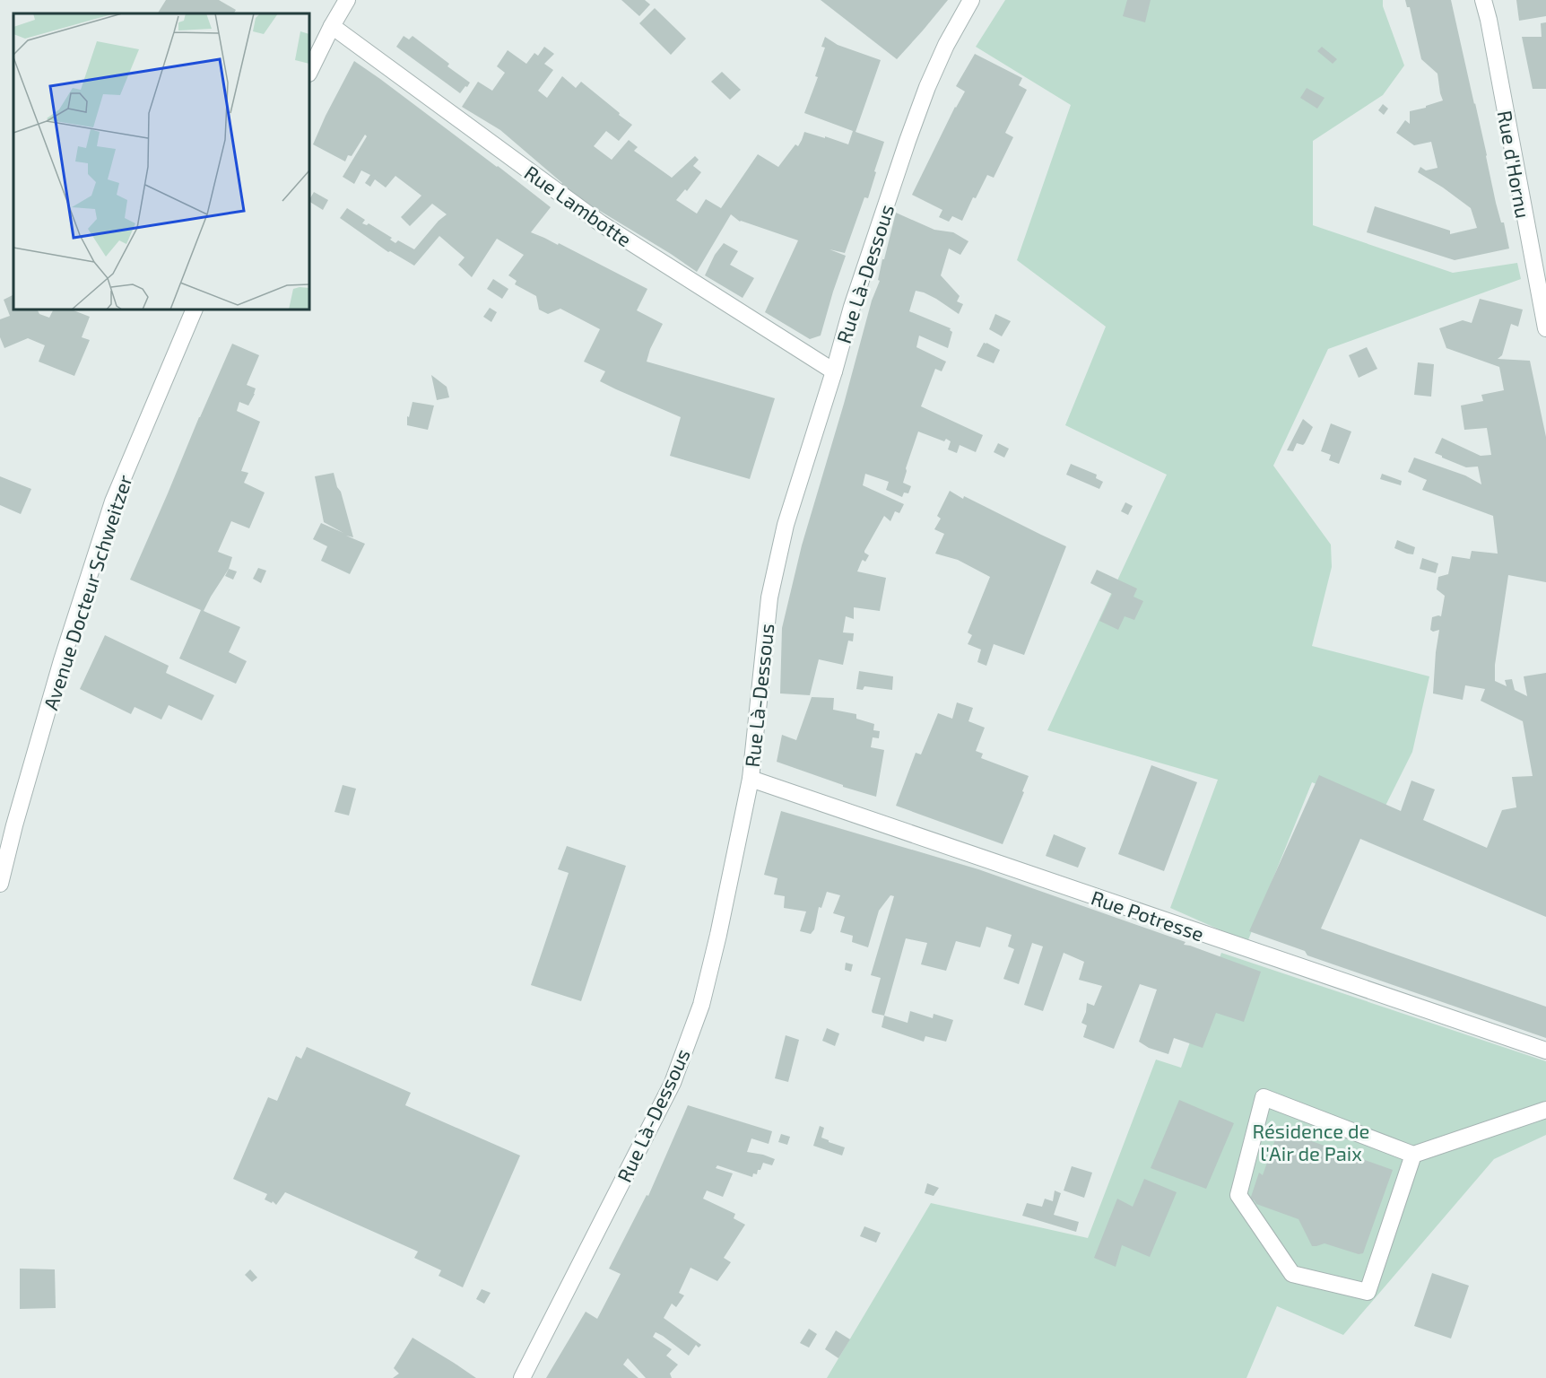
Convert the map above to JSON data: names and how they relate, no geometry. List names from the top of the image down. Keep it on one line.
{"streets":{"street":["Rue d'Hornu","Rue Lambotte","Rue Là-Dessous","Avenue Docteur Schweitzer","Rue Potresse"]},"crossings":[["Rue Lambotte","Rue Là-Dessous"],["Rue Là-Dessous","Rue Potresse"]],"parks":["Résidence de l'Air de Paix"]}
